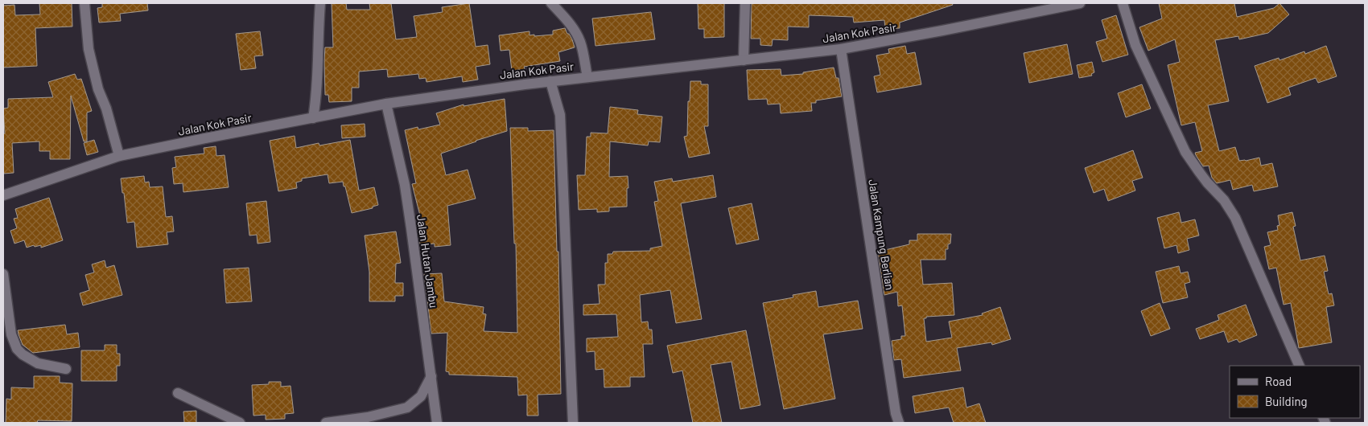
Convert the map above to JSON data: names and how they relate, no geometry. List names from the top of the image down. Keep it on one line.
{"streets":{"street":["Jalan Kok Pasir","Jalan Kampung Berlian","Jalan Hutan Jambu"]},"crossings":[["Jalan Kok Pasir","Jalan Kampung Berlian"],["Jalan Kok Pasir","Jalan Hutan Jambu"]],"legend":["Road","Building"]}
